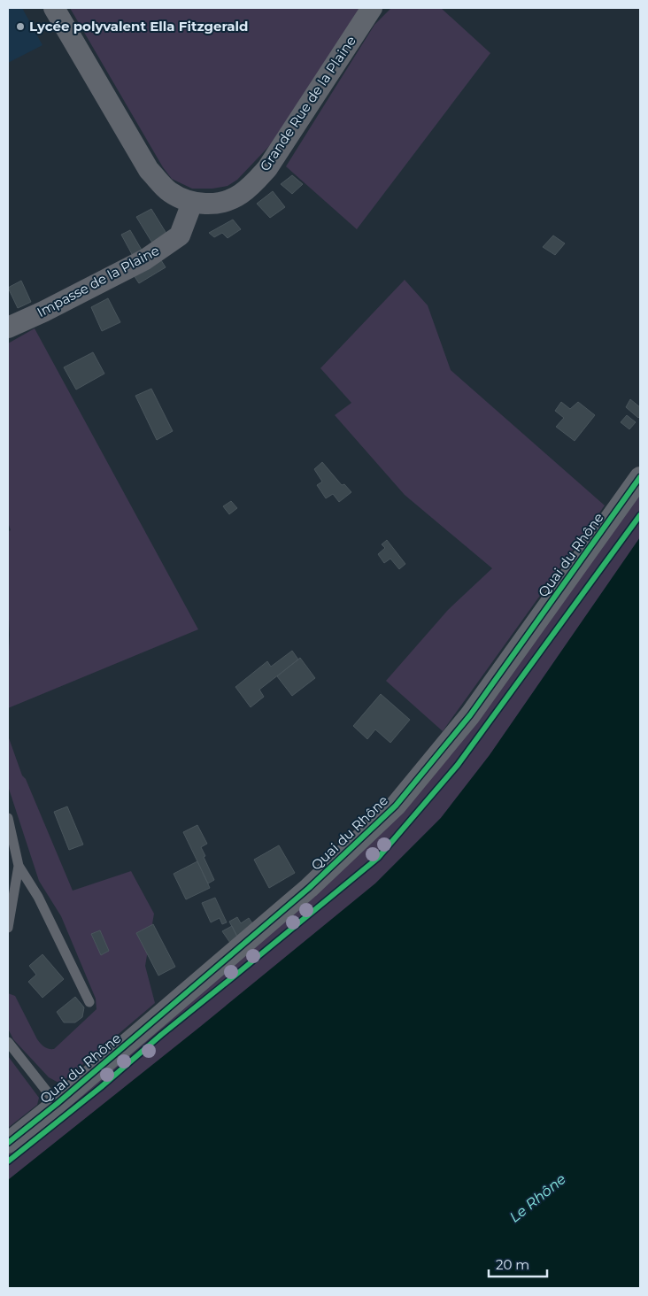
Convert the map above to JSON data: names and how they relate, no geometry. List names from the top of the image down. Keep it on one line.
{"streets":{"street":["Grande Rue de la Plaine","Impasse de la Plaine","Quai du Rhône"]},"crossings":[["Grande Rue de la Plaine","Impasse de la Plaine"]],"water":["Le Rhône"],"places":["Lycée polyvalent Ella Fitzgerald"],"scale_bar":"20 m"}
